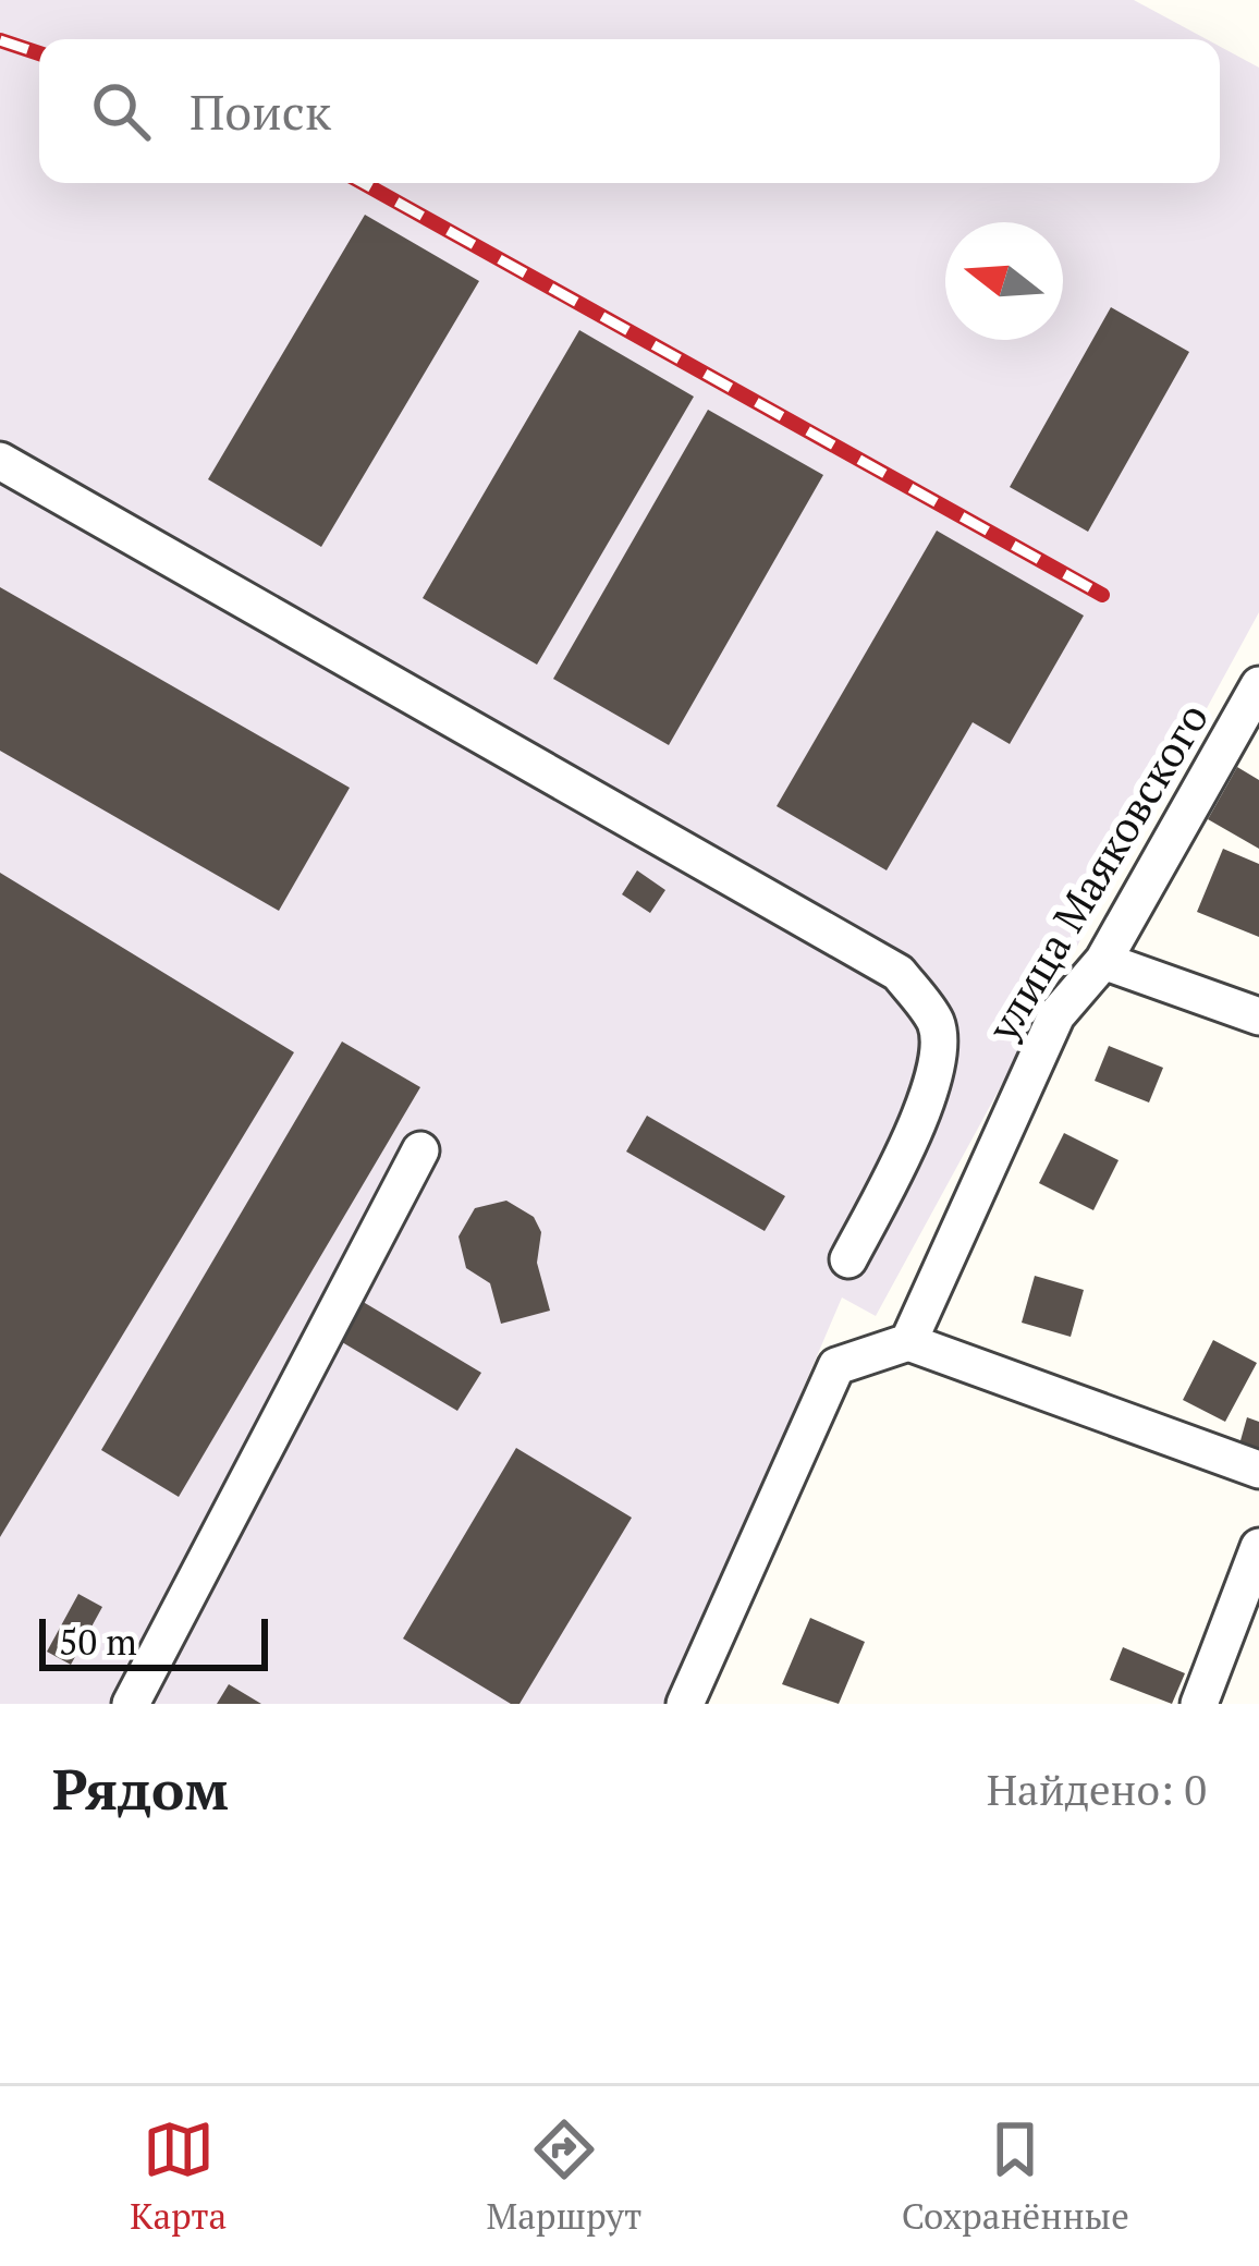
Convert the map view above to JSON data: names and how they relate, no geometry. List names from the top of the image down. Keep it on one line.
{"streets":{"street":["улица Маяковского"]},"scale_bar":"50 m","north":"left","page":{"search":"Поиск","scale":"50 m","heading":["Рядом","Найдено: 0"],"nav":["Карта","Маршрут","Сохранённые"]}}
